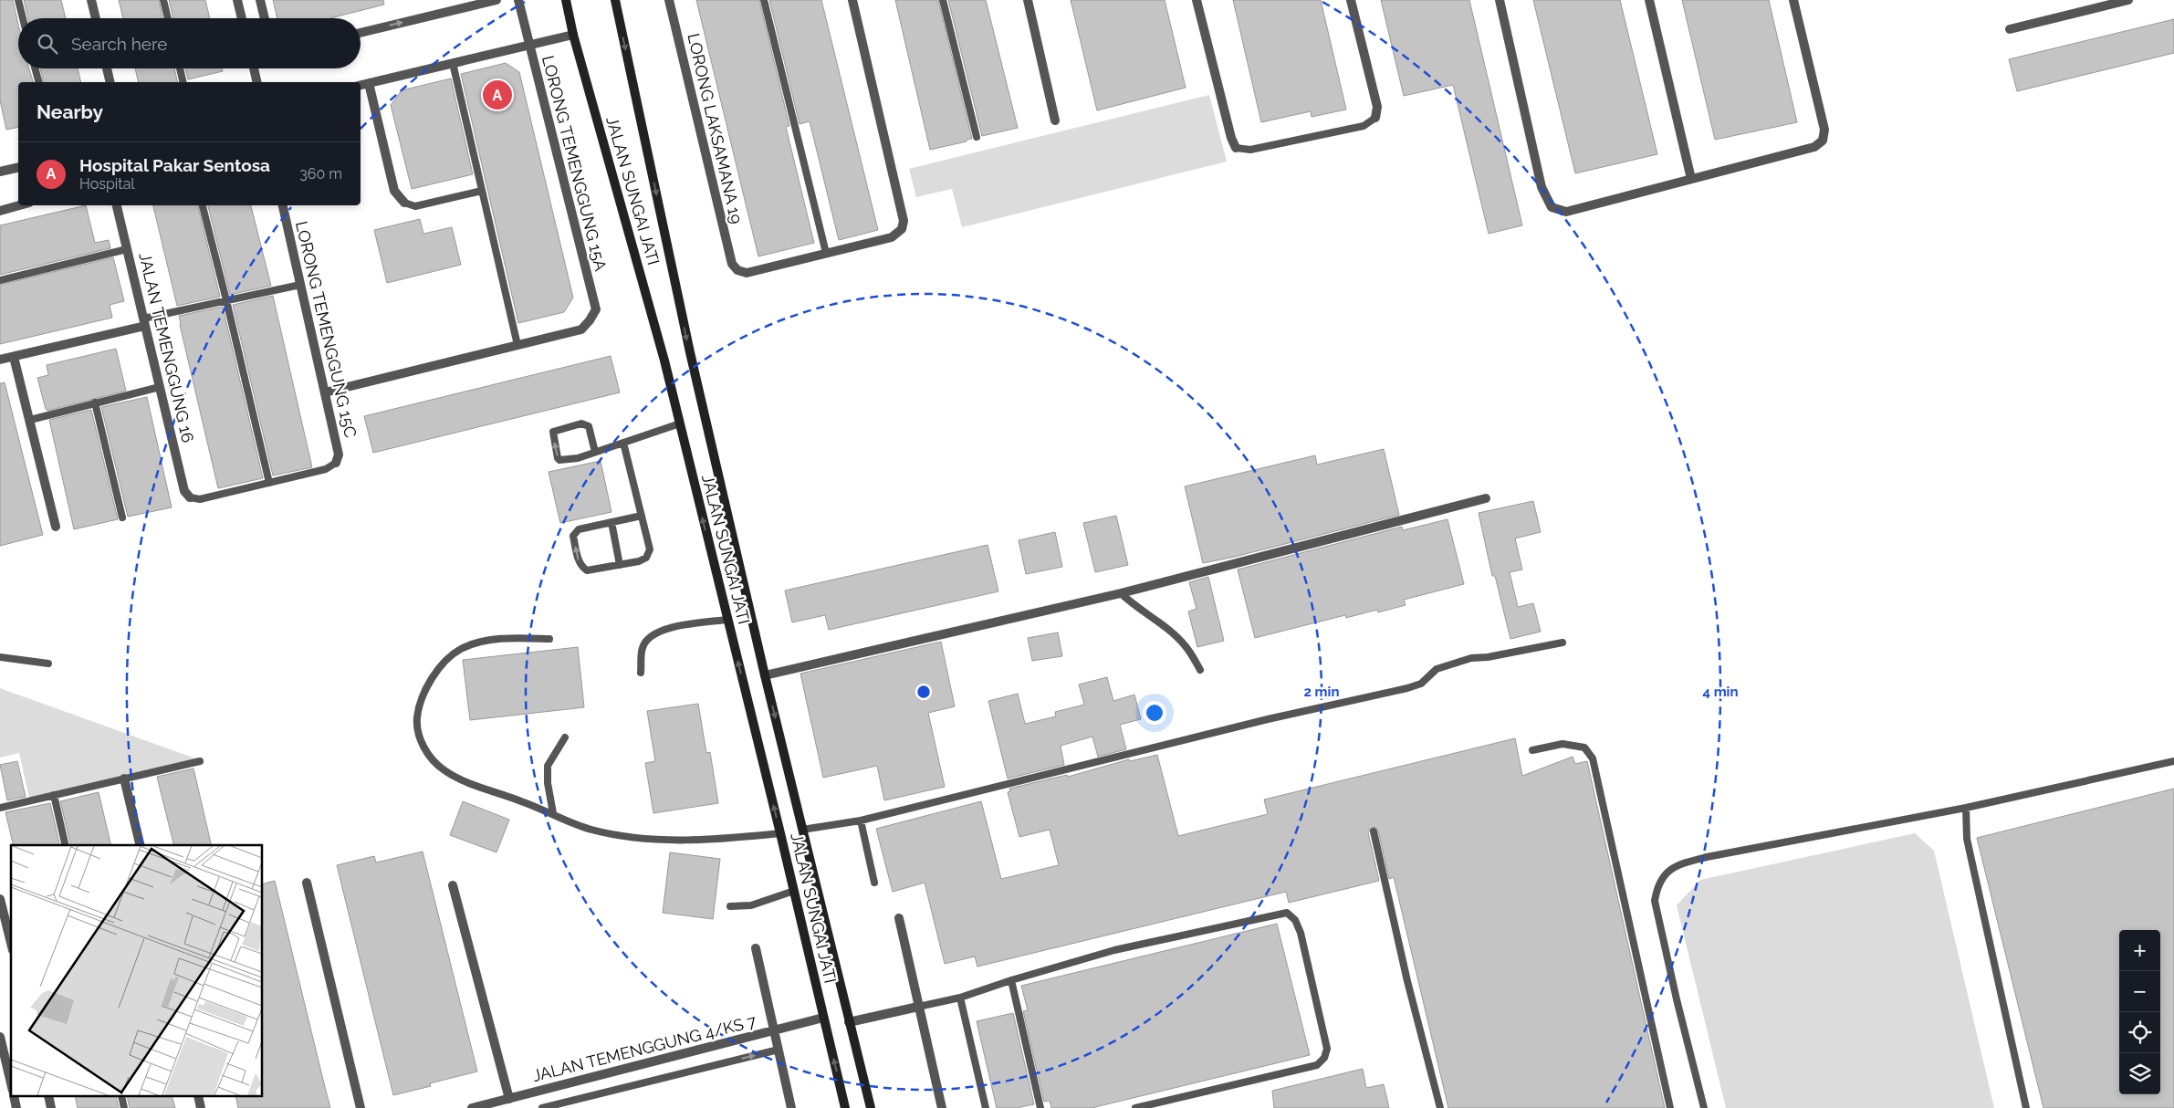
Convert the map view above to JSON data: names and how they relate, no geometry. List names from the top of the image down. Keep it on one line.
{"streets":{"main road":["JALAN SUNGAI JATI"],"street":["LORONG LAKSAMANA 19","LORONG TEMENGGUNG 15A","LORONG TEMENGGUNG 15C","JALAN TEMENGGUNG 16","JALAN TEMENGGUNG 4/KS 7"]},"crossings":[["JALAN SUNGAI JATI","JALAN TEMENGGUNG 4/KS 7"]],"page":{"search":"Search here","pins":"A","heading":"Nearby","list":[{"mark":"A","name":"Hospital Pakar Sentosa","note":"Hospital","value":"360 m"}],"map_buttons":["+","−"]},"rings":["2 min","4 min"]}
